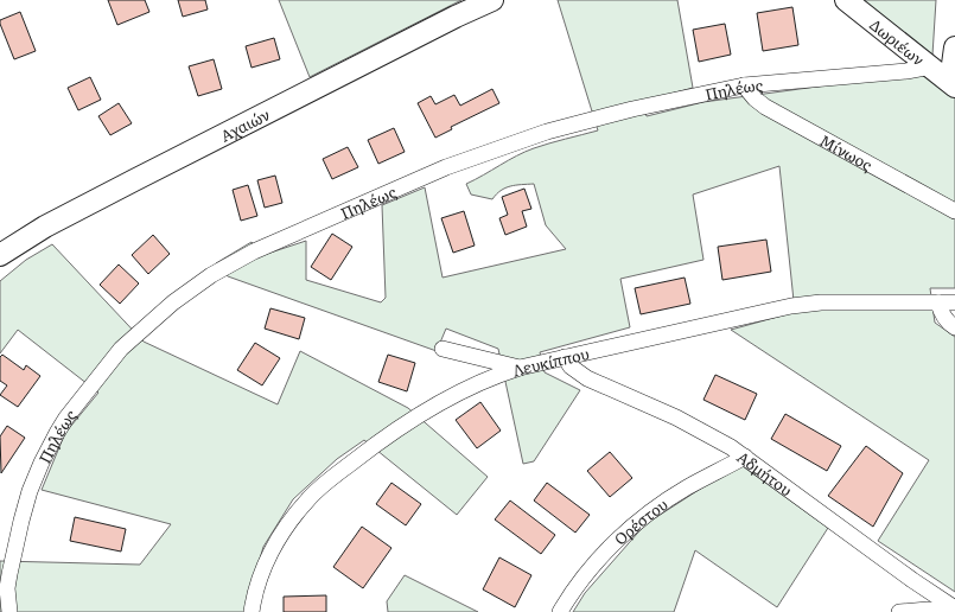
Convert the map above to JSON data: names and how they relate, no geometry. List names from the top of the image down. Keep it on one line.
{"streets":{"main road":["Δωριέων","Αχαιών"],"street":["Πηλέως","Μίνωος","Λευκίππου","Αδμήτου","Ορέστου"]},"crossings":[["Δωριέων","Πηλέως"],["Πηλέως","Μίνωος"],["Λευκίππου","Αδμήτου"],["Αδμήτου","Ορέστου"]]}
